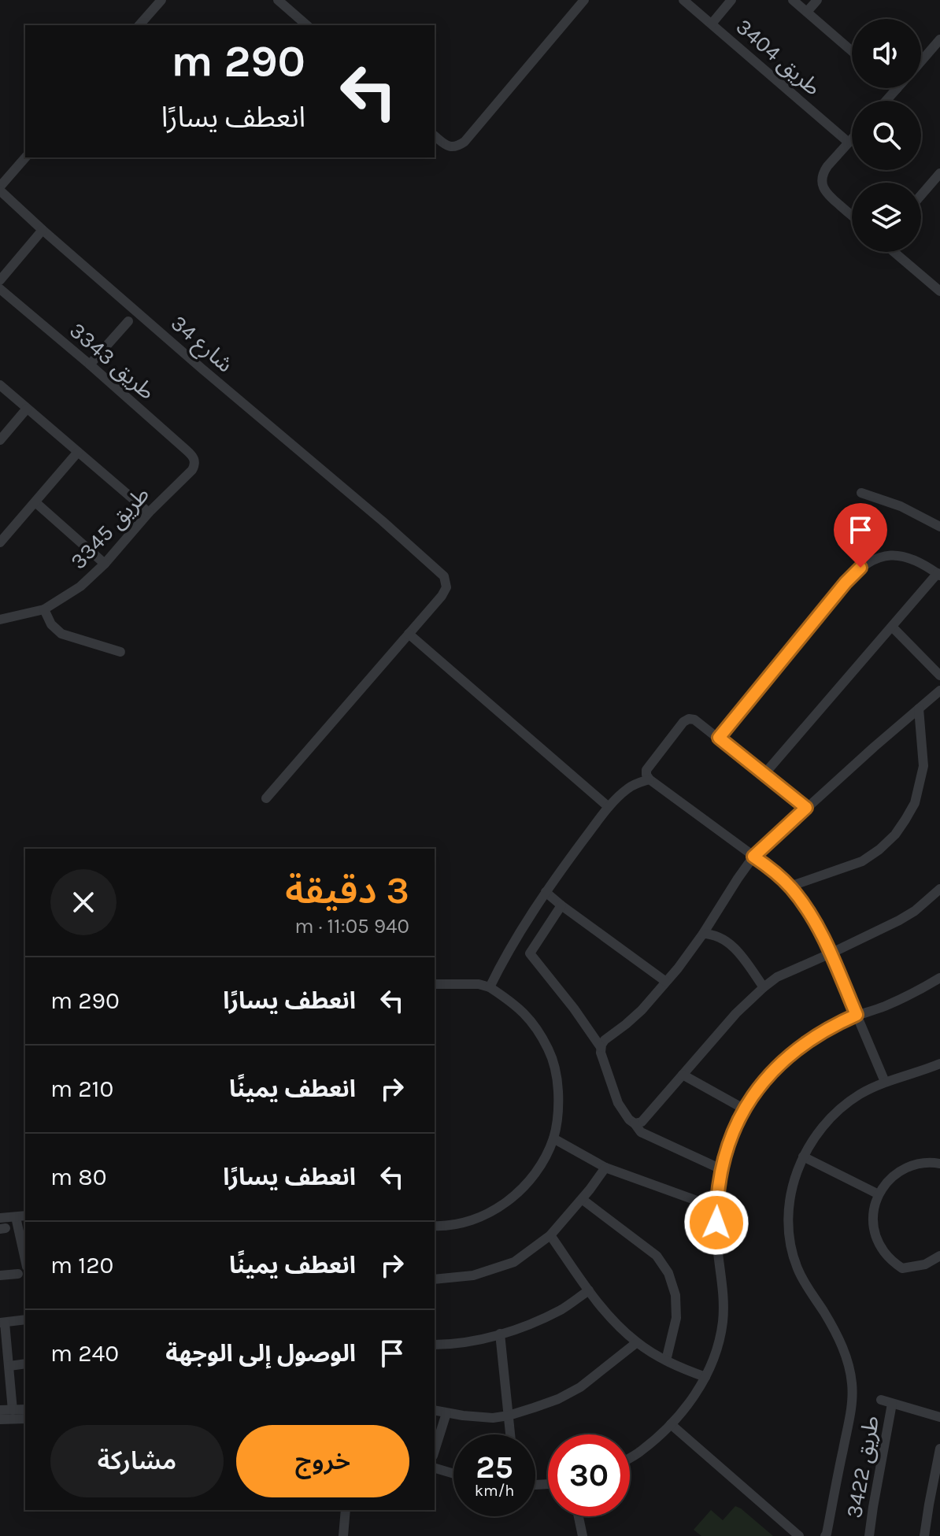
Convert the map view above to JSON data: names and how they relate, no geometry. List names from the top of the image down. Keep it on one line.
{"streets":{"street":["طريق 3404","شارع 34","طريق 3343","طريق 3345","طريق 3422"]},"crossings":[["طريق 3343","طريق 3345"]],"page":{"turn":["290 m","انعطف يسارًا"],"heading":["3 دقيقة","940 m · 11:05"],"list":[{"name":"انعطف يسارًا","value":"290 m"},{"name":"انعطف يمينًا","value":"210 m"},{"name":"انعطف يسارًا","value":"80 m"},{"name":"انعطف يمينًا","value":"120 m"},{"name":"الوصول إلى الوجهة","value":"240 m"}],"buttons":["خروج","مشاركة"],"speed":"25 km/h","limit":"30"}}
